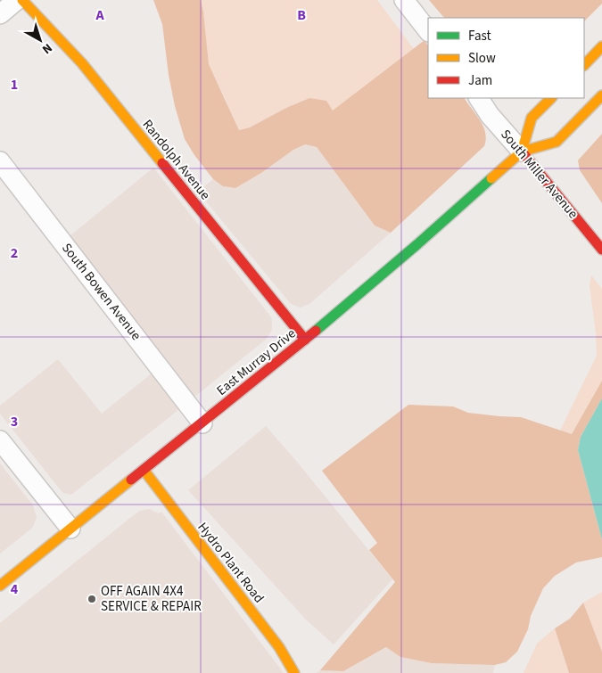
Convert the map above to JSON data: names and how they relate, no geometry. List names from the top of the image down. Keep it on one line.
{"streets":{"main road":["Randolph Avenue","South Miller Avenue","East Murray Drive","Hydro Plant Road"],"street":["South Bowen Avenue"]},"crossings":[["Randolph Avenue","East Murray Drive"],["South Miller Avenue","East Murray Drive"],["South Bowen Avenue","East Murray Drive"],["East Murray Drive","Hydro Plant Road"]],"places":["OFF AGAIN 4X4 SERVICE & REPAIR"],"legend":["Fast","Slow","Jam"],"north":"bottom right","grid":{"columns":["A","B"],"rows":["1","2","3","4"]}}
